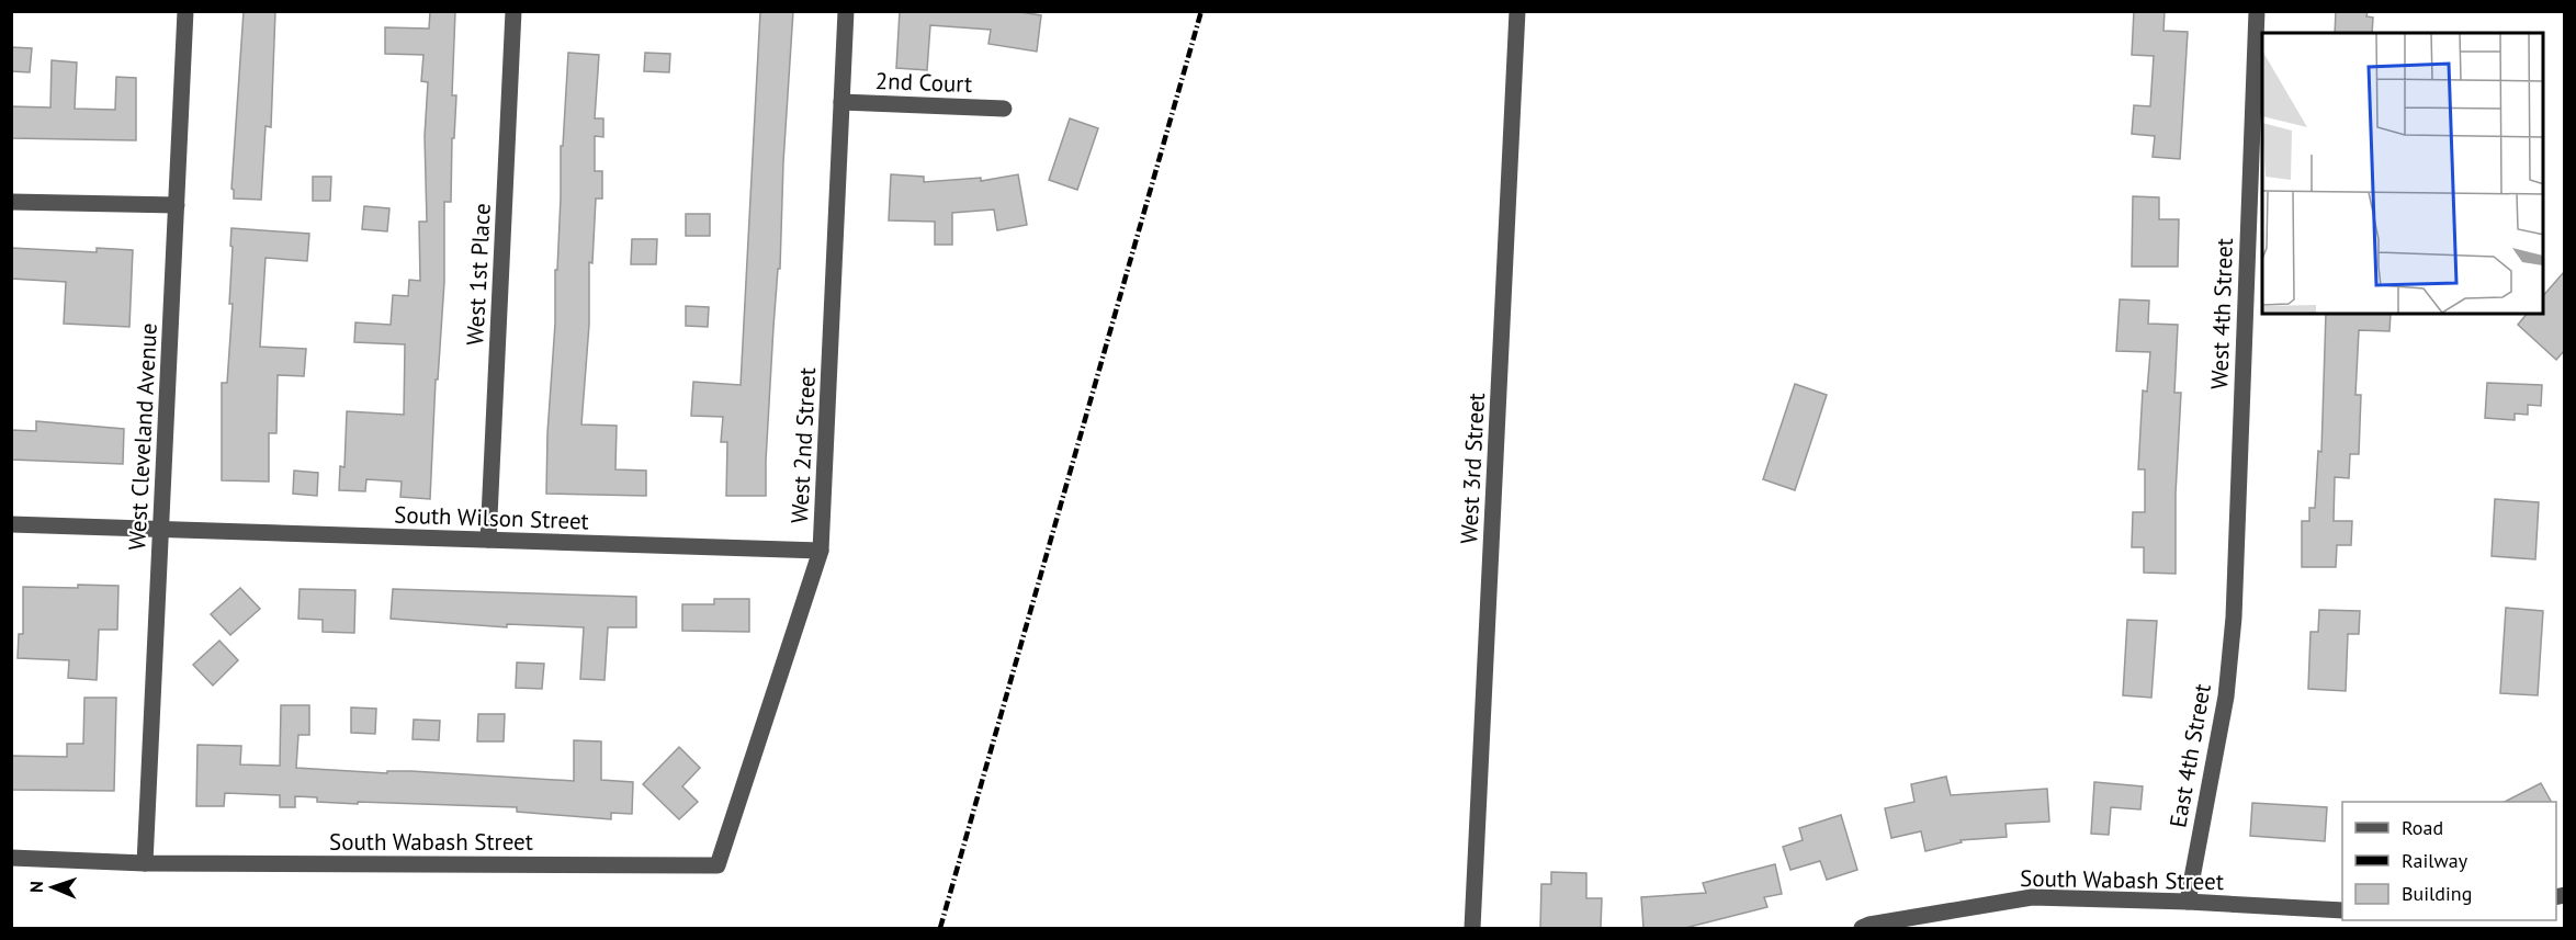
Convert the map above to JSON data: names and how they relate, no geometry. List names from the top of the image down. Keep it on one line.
{"streets":{"street":["2nd Court","West 1st Place","West 4th Street","West Cleveland Avenue","West 2nd Street","West 3rd Street","South Wilson Street","East 4th Street","South Wabash Street"]},"crossings":[["2nd Court","West 2nd Street"],["West 1st Place","South Wilson Street"],["West 4th Street","East 4th Street"],["West Cleveland Avenue","South Wilson Street"],["West Cleveland Avenue","South Wabash Street"],["West 2nd Street","South Wilson Street"],["West 2nd Street","South Wabash Street"],["East 4th Street","South Wabash Street"]],"legend":["Road","Railway","Building"],"north":"left"}
